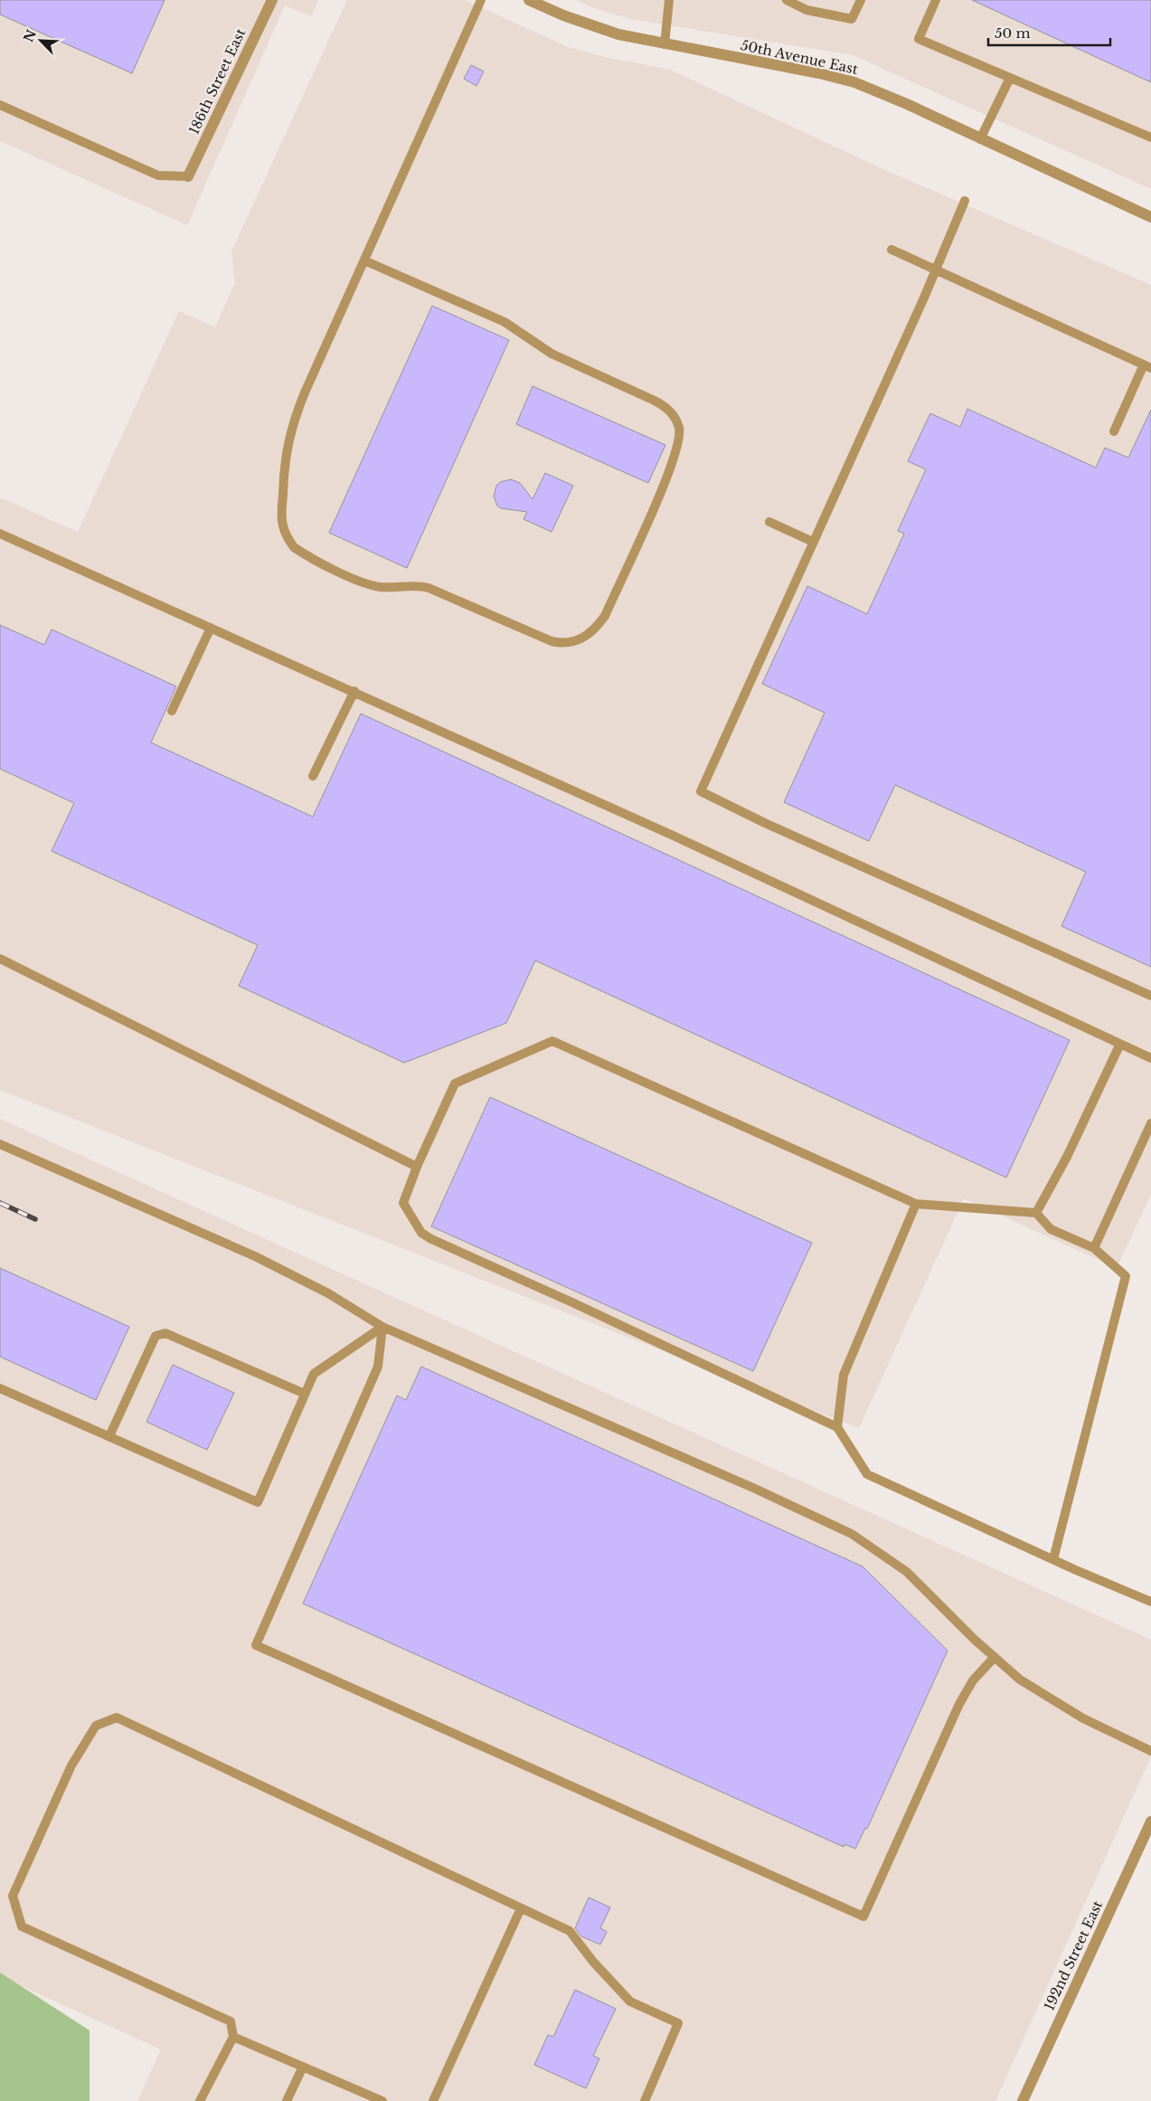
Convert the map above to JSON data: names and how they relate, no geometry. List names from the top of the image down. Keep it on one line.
{"streets":{"street":["50th Avenue East","186th Street East","192nd Street East"]},"scale_bar":"50 m","north":"top left"}
